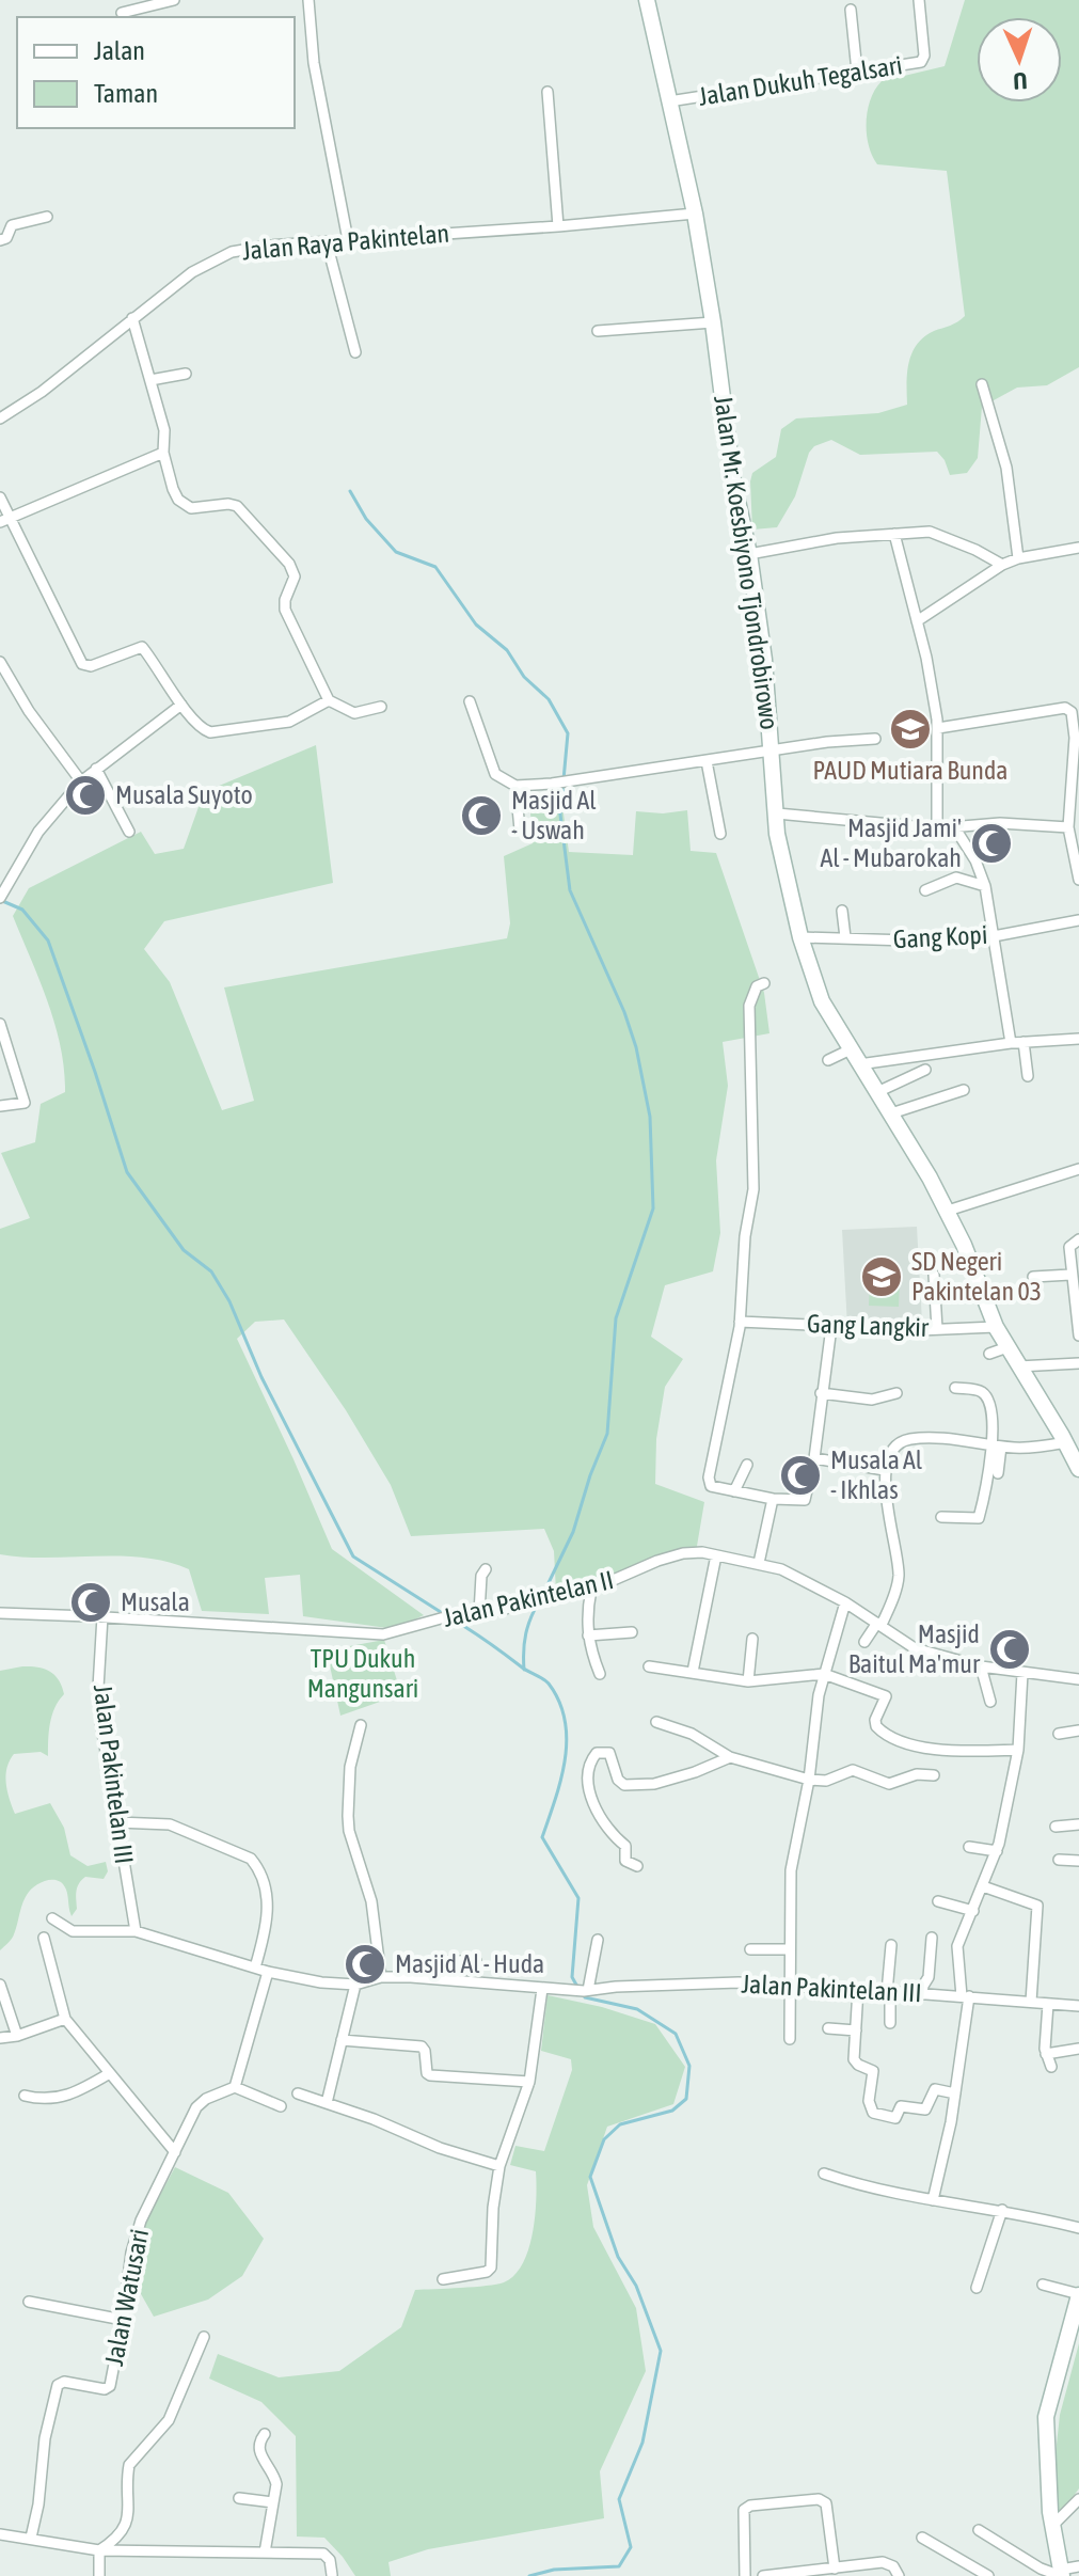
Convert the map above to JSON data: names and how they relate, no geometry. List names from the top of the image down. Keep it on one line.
{"streets":{"main road":["Jalan Mr. Koesbiyono Tjondrobirowo"],"street":["Jalan Dukuh Tegalsari","Jalan Raya Pakintelan","Gang Kopi","Gang Langkir","Jalan Pakintelan II","Jalan Pakintelan III","Jalan Watusari"]},"crossings":[["Jalan Dukuh Tegalsari","Jalan Mr. Koesbiyono Tjondrobirowo"],["Jalan Raya Pakintelan","Jalan Mr. Koesbiyono Tjondrobirowo"],["Jalan Mr. Koesbiyono Tjondrobirowo","Gang Kopi"],["Jalan Mr. Koesbiyono Tjondrobirowo","Gang Langkir"],["Jalan Pakintelan II","Jalan Pakintelan III"]],"parks":["TPU Dukuh Mangunsari"],"places":{"school or university":["PAUD Mutiara Bunda","SD Negeri Pakintelan 03"],"mosque":["Musala Suyoto","Masjid Al - Uswah","Masjid Jami' Al - Mubarokah","Musala Al - Ikhlas","Musala","Masjid Baitul Ma'mur","Masjid Al - Huda"]},"legend":["Jalan","Taman"],"north":"bottom"}
